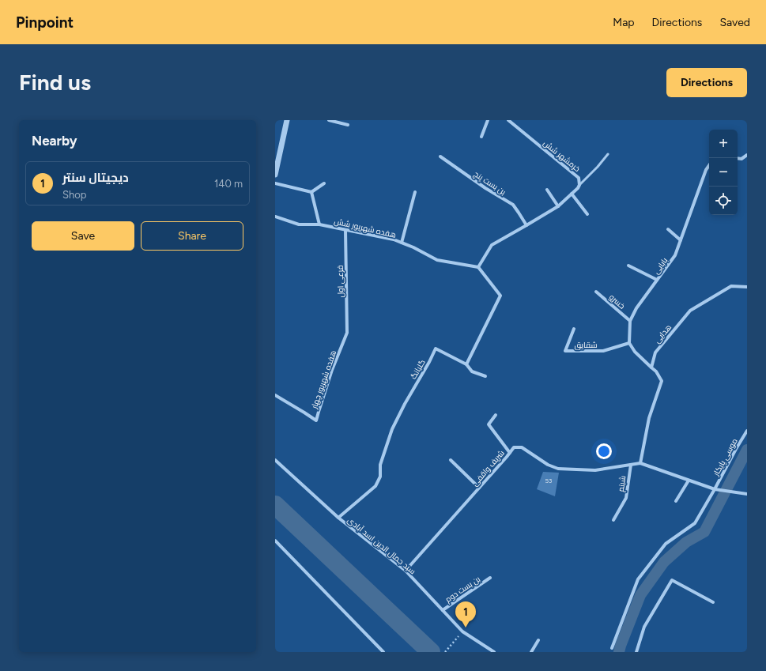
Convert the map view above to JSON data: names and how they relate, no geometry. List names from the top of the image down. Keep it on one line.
{"streets":{"street":["خرمشهر شش","بن بست پنج","هفده شهریور شش","بابایی","فرعی اول","خسرو","هدایی","شقایق","گلبانگ","هفده شهریور چهار","موسی پایکار","شریف واقفی","شبنم","سید جمال الدین اسد آبادی","بن بست دوم"]},"crossings":[["خرمشهر شش","بن بست پنج"],["هفده شهریور شش","فرعی اول"],["بابایی","خسرو"],["بابایی","شقایق"],["فرعی اول","هفده شهریور چهار"],["گلبانگ","سید جمال الدین اسد آبادی"],["موسی پایکار","شریف واقفی"],["شریف واقفی","شبنم"],["شریف واقفی","سید جمال الدین اسد آبادی"],["سید جمال الدین اسد آبادی","بن بست دوم"]],"house_numbers":["53"],"page":{"header":"Pinpoint","nav":["Map","Directions","Saved"],"buttons":["Directions",["Save","Share"]],"title":"Find us","heading":"Nearby","map_buttons":["+","−"],"list":[{"mark":"1","name":"دیجیتال سنتر","note":"Shop","value":"140 m"}],"pins":"1"}}
